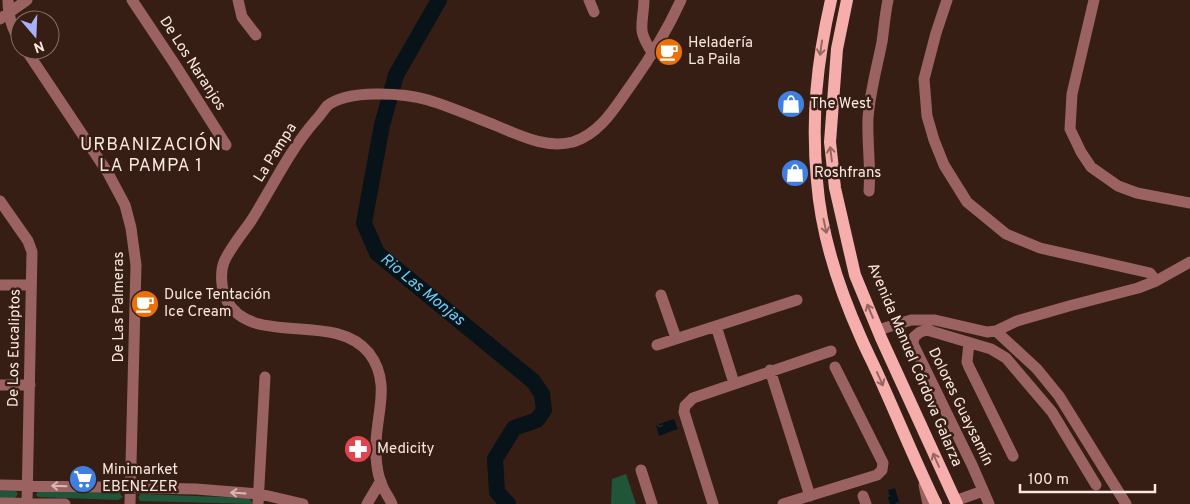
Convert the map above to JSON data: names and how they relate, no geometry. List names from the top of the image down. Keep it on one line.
{"streets":{"main road":["Avenida Manuel Córdova Galarza"],"street":["De Los Naranjos","La Pampa","De Las Palmeras","De Los Eucaliptos","Dolores Guaysamín"]},"districts":["URBANIZACIÓN LA PAMPA 1"],"water":["Rio Las Monjas"],"places":{"cafe":["Heladería La Paila","Dulce Tentación Ice Cream"],"shop":["The West","Roshfrans"],"pharmacy":["Medicity"],"supermarket":["Minimarket EBENEZER"]},"scale_bar":"100 m","north":"bottom"}
